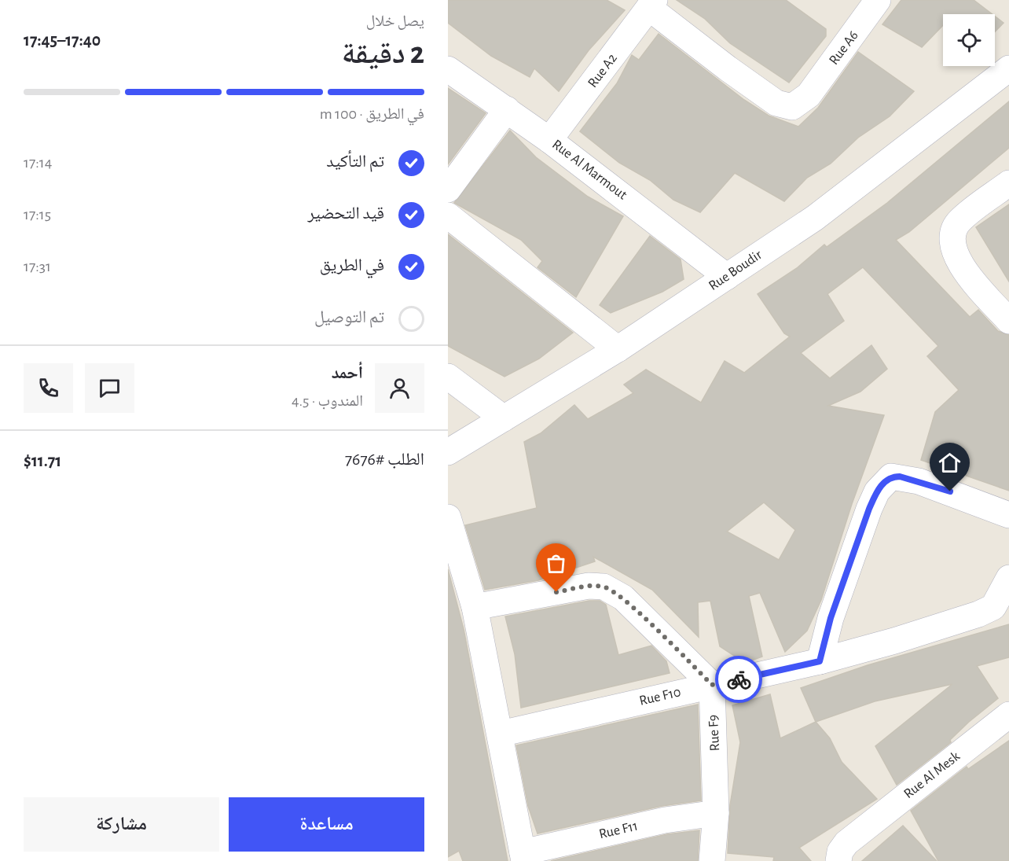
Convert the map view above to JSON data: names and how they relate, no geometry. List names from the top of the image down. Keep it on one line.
{"streets":{"street":["Rue A6","Rue A2","Rue Al Marmout","Rue Boudir","Rue F10","Rue F9","Rue Al Mesk","Rue F11"]},"crossings":[["Rue A6","Rue A2"],["Rue A2","Rue Al Marmout"],["Rue Al Marmout","Rue Boudir"],["Rue F10","Rue F9"],["Rue F9","Rue F11"]],"page":{"heading":["2 دقيقة","يصل خلال","17:40–17:45"],"panel":["أحمد","المندوب · 4.5","الطلب #7676","$11.71"],"bar":"في الطريق · 100 m","list":[["تم التأكيد","17:14"],["قيد التحضير","17:15"],["في الطريق","17:31"],"تم التوصيل"],"buttons":["مساعدة","مشاركة"]}}
